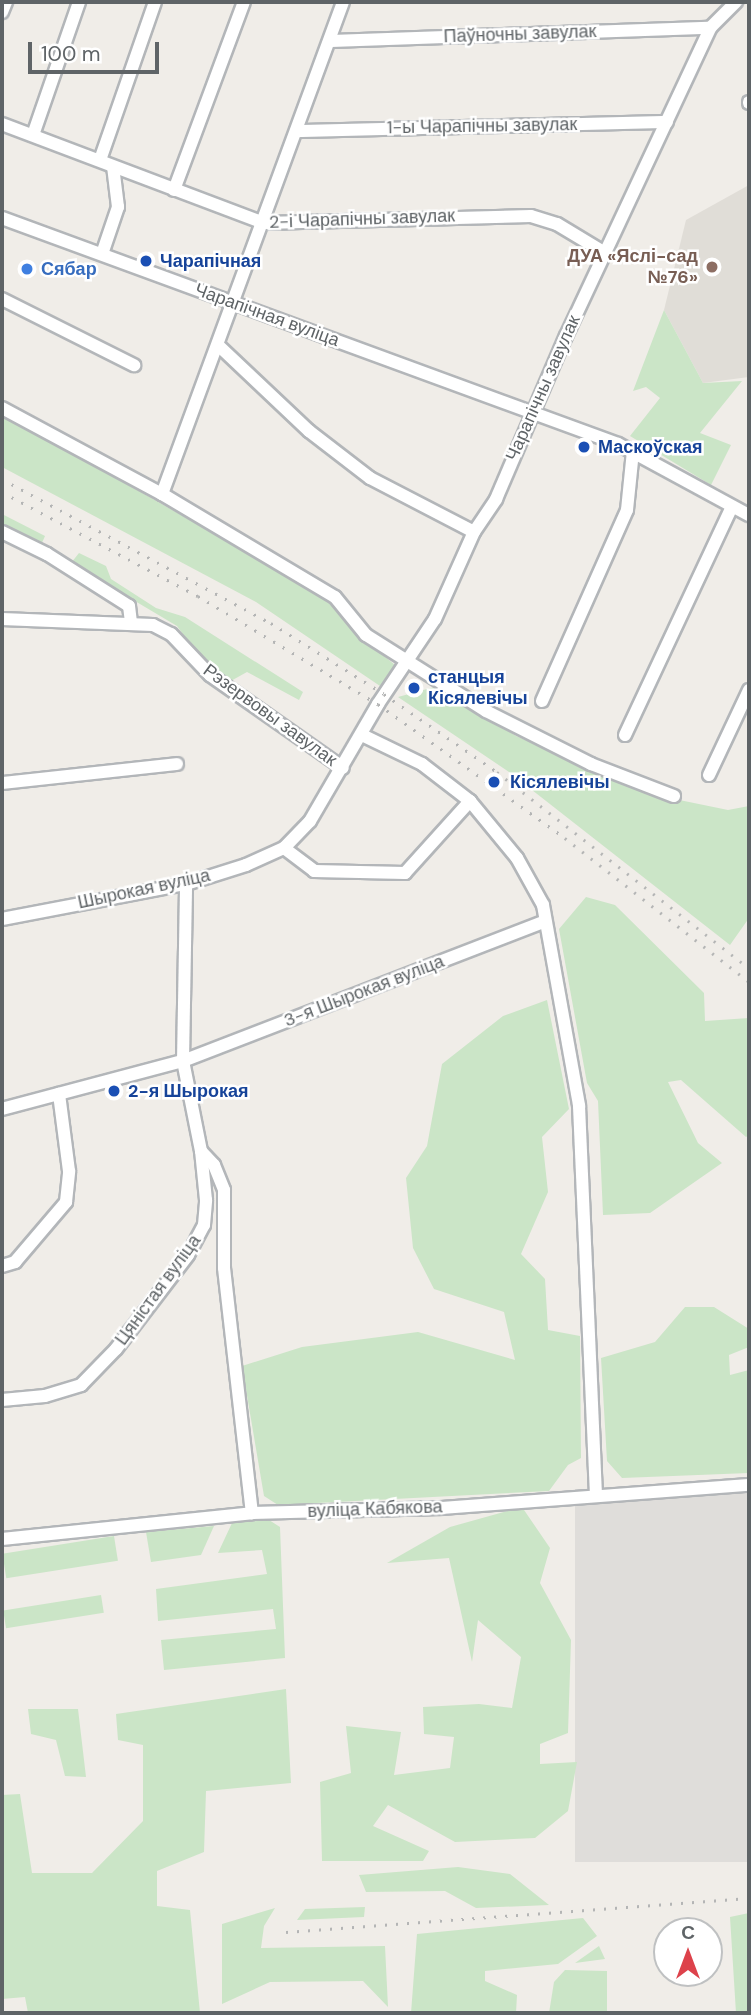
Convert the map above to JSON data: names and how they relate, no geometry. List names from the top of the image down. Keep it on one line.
{"streets":{"street":["Паўночны завулак","1-ы Чарапічны завулак","2-і Чарапічны завулак","Чарапічная вуліца","Чарапічны завулак","Рэзервовы завулак","Шырокая вуліца","3-я Шырокая вуліца","Цяністая вуліца","вуліца Кабякова"]},"crossings":[["Паўночны завулак","Чарапічны завулак"],["1-ы Чарапічны завулак","Чарапічны завулак"],["2-і Чарапічны завулак","Чарапічны завулак"],["Чарапічная вуліца","Чарапічны завулак"],["Чарапічны завулак","Шырокая вуліца"],["Рэзервовы завулак","Шырокая вуліца"],["Шырокая вуліца","Цяністая вуліца"],["3-я Шырокая вуліца","Цяністая вуліца"]],"places":["Чарапічная","ДУА «Яслі-сад №76»","Сябар","Маскоўская","станцыя Кісялевічы","Кісялевічы","2-я Шырокая"],"scale_bar":"100 m","north":"top"}
